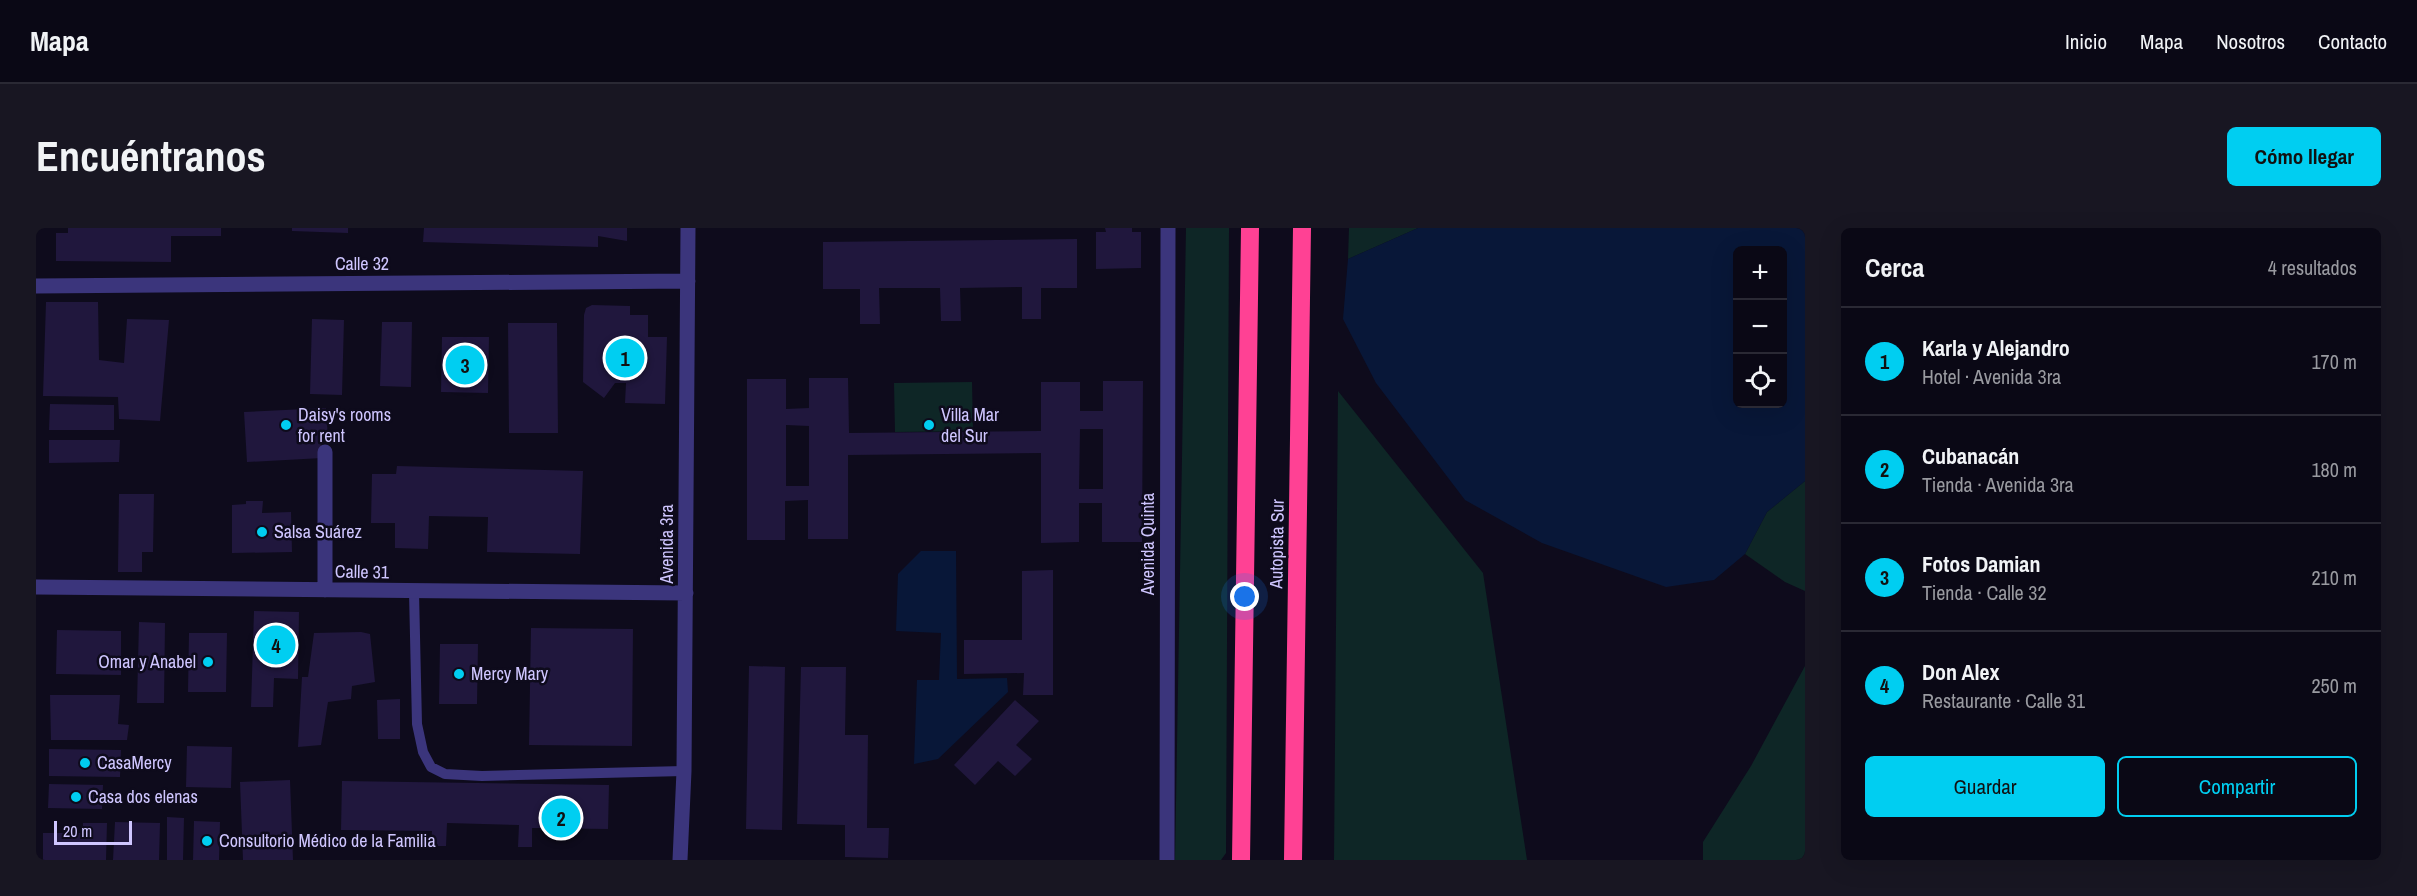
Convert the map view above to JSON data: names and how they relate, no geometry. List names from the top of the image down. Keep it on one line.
{"streets":{"highway":["Autopista Sur"],"street":["Calle 32","Avenida 3ra","Avenida Quinta","Calle 31"]},"crossings":[["Calle 32","Avenida 3ra"],["Avenida 3ra","Calle 31"]],"places":["Daisy's rooms for rent","Villa Mar del Sur","Salsa Suárez","Omar y Anabel","Mercy Mary","CasaMercy","Casa dos elenas","Consultorio Médico de la Familia"],"scale_bar":"20 m","page":{"header":"Mapa","nav":["Inicio","Mapa","Nosotros","Contacto"],"buttons":["Cómo llegar",["Guardar","Compartir"]],"title":"Encuéntranos","heading":["Cerca","4 resultados"],"map_buttons":["+","−"],"list":[{"mark":"1","name":"Karla y Alejandro","note":"Hotel · Avenida 3ra","value":"170 m"},{"mark":"2","name":"Cubanacán","note":"Tienda · Avenida 3ra","value":"180 m"},{"mark":"3","name":"Fotos Damian","note":"Tienda · Calle 32","value":"210 m"},{"mark":"4","name":"Don Alex","note":"Restaurante · Calle 31","value":"250 m"}],"pins":["1","3","4","2"],"scale":"20 m"}}
